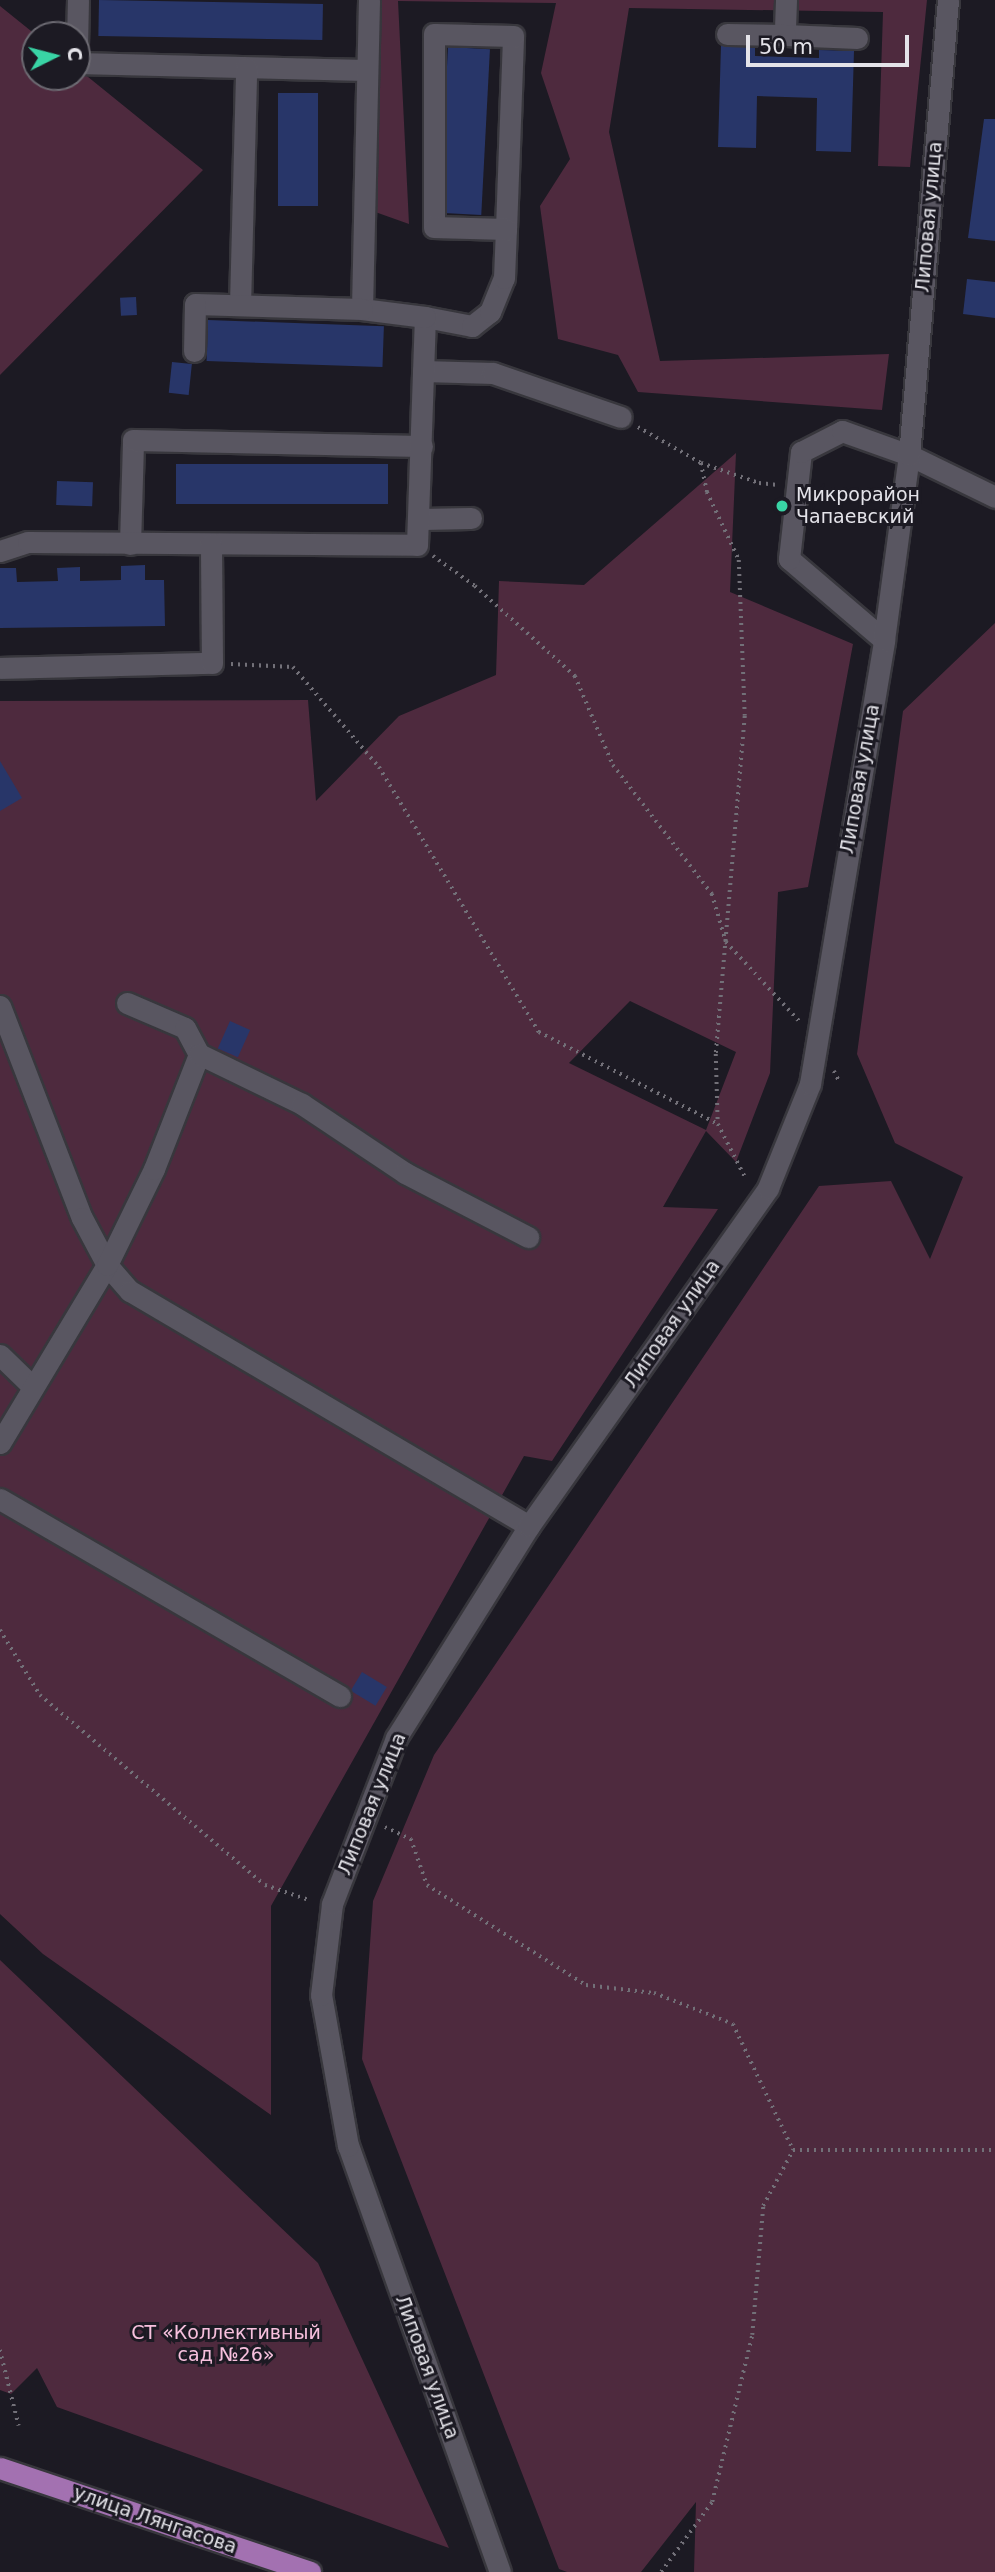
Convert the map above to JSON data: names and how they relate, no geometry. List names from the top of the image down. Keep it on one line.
{"streets":{"main road":["улица Лянгасова"],"street":["Липовая улица"]},"parks":["СТ «Коллективный сад №26»"],"places":["Микрорайон Чапаевский"],"scale_bar":"50 m","north":"right"}
